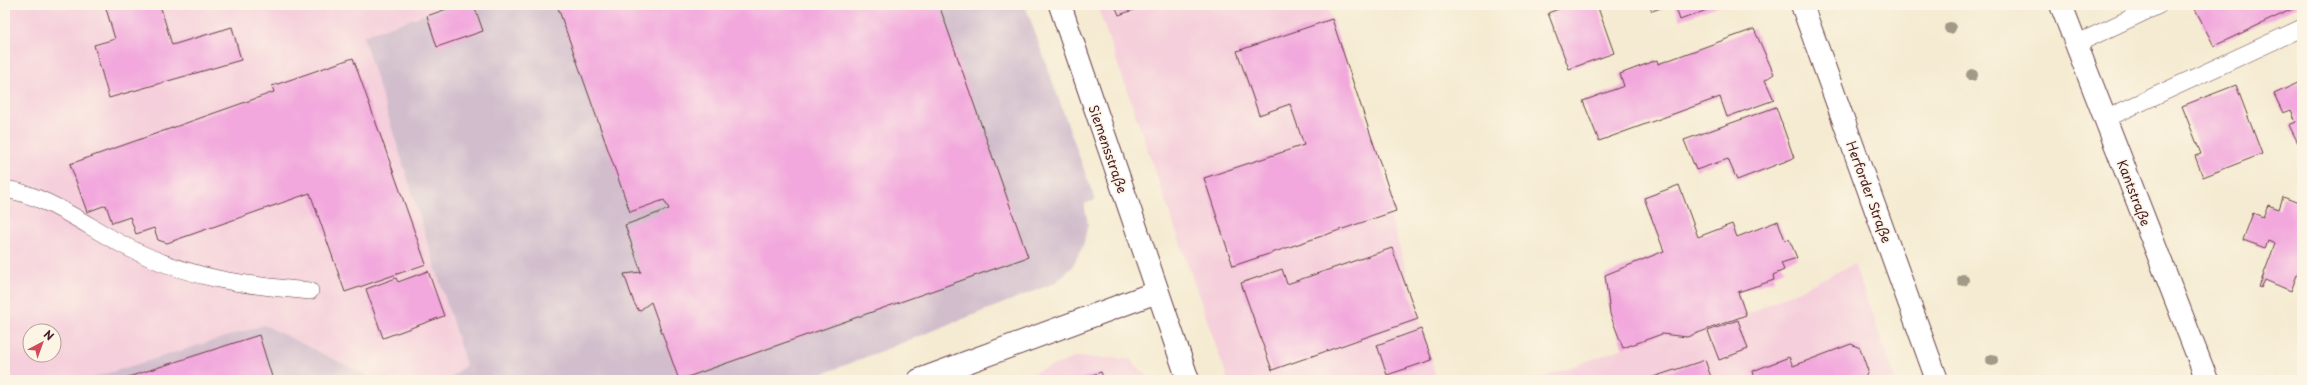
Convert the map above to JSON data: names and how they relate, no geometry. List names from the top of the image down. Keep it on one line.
{"streets":{"street":["Siemensstraße","Herforder Straße","Kantstraße"]},"north":"top right"}
